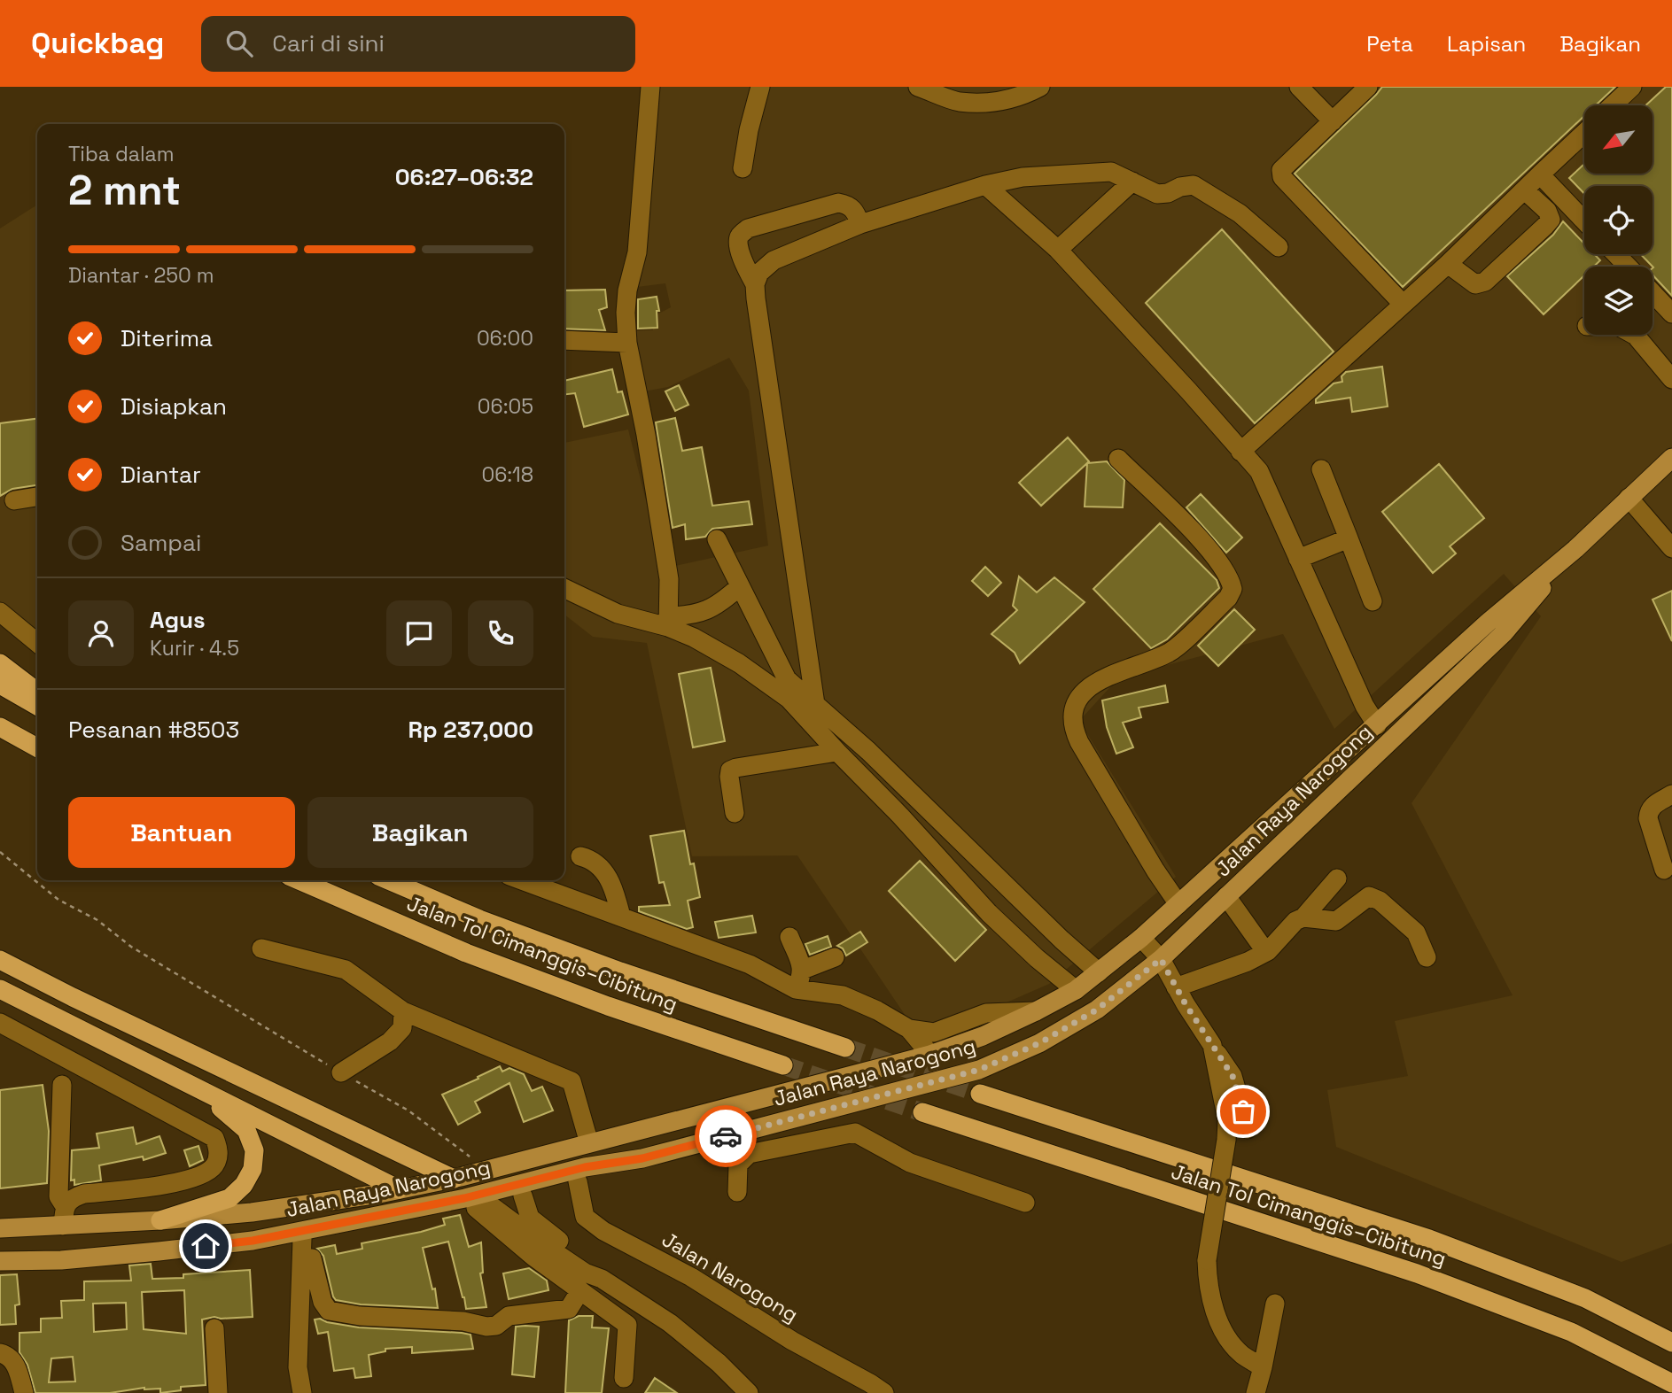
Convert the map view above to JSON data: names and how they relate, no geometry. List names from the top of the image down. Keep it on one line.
{"streets":{"highway":["Jalan Tol Cimanggis–Cibitung"],"main road":["Jalan Raya Narogong"],"street":["Jalan Narogong"]},"north":"bottom left","page":{"header":"Quickbag","search":"Cari di sini","nav":["Peta","Lapisan","Bagikan"],"heading":["2 mnt","Tiba dalam","06:27–06:32"],"panel":["Agus","Kurir · 4.5","Pesanan #8503","Rp 237,000"],"bar":"Diantar · 250 m","list":[["Diterima","06:00"],["Disiapkan","06:05"],["Diantar","06:18"],"Sampai"],"buttons":["Bantuan","Bagikan"]}}
